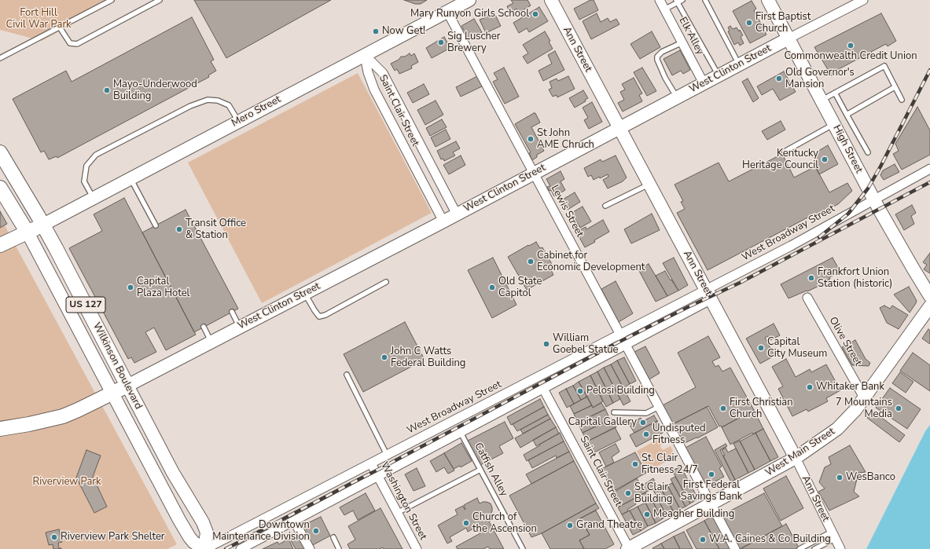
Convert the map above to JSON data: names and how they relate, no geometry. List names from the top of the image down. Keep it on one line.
{"streets":{"highway":["US 127","Wilkinson Boulevard"],"main road":["Ann Street","West Clinton Street","Mero Street","High Street","West Main Street"],"street":["Elk Alley","Saint Clair Street","Lewis Street","West Broadway Street","Olive Street","Washington Street"],"lane":["Catfish Alley"]},"crossings":[["Elk Alley","West Clinton Street"],["Ann Street","West Clinton Street"],["Ann Street","West Broadway Street"],["Ann Street","West Main Street"],["West Clinton Street","Saint Clair Street"],["West Clinton Street","High Street"],["West Clinton Street","Lewis Street"],["West Clinton Street","Wilkinson Boulevard"],["Saint Clair Street","Mero Street"],["Saint Clair Street","West Broadway Street"],["Saint Clair Street","West Main Street"],["Mero Street","Lewis Street"],["Mero Street","Wilkinson Boulevard"],["High Street","West Broadway Street"],["Lewis Street","West Broadway Street"],["Lewis Street","West Main Street"],["West Broadway Street","Wilkinson Boulevard"],["West Broadway Street","Catfish Alley"],["West Broadway Street","Washington Street"],["Olive Street","West Main Street"]],"parks":["Fort Hill Civil War Park","Riverview Park"],"places":["Mary Runyon Girls School","First Baptist Church","Now Get!","Sig Luscher Brewery","Commonwealth Credit Union","Old Governor's Mansion","Mayo-Underwood Building","St John AME Chruch","Kentucky Heritage Council","Transit Office & Station","Cabinet for Economic Development","Frankfort Union Station (historic)","Capital Plaza Hotel","Old State Capitol","William Goebel Statue","Capital City Museum","John C Watts Federal Building","Whitaker Bank","Pelosi Building","First Christian Church","7 Mountains Media","Capital Gallery","Undisputed Fitness","St. Clair Fitness 24/7","First Federal Savings Bank","WesBanco","St Clair Building","Meagher Building","Church of the Ascension","Grand Theatre","Downtown Maintenance Division","Riverview Park Shelter","W.A. Caines & Co Building"]}
